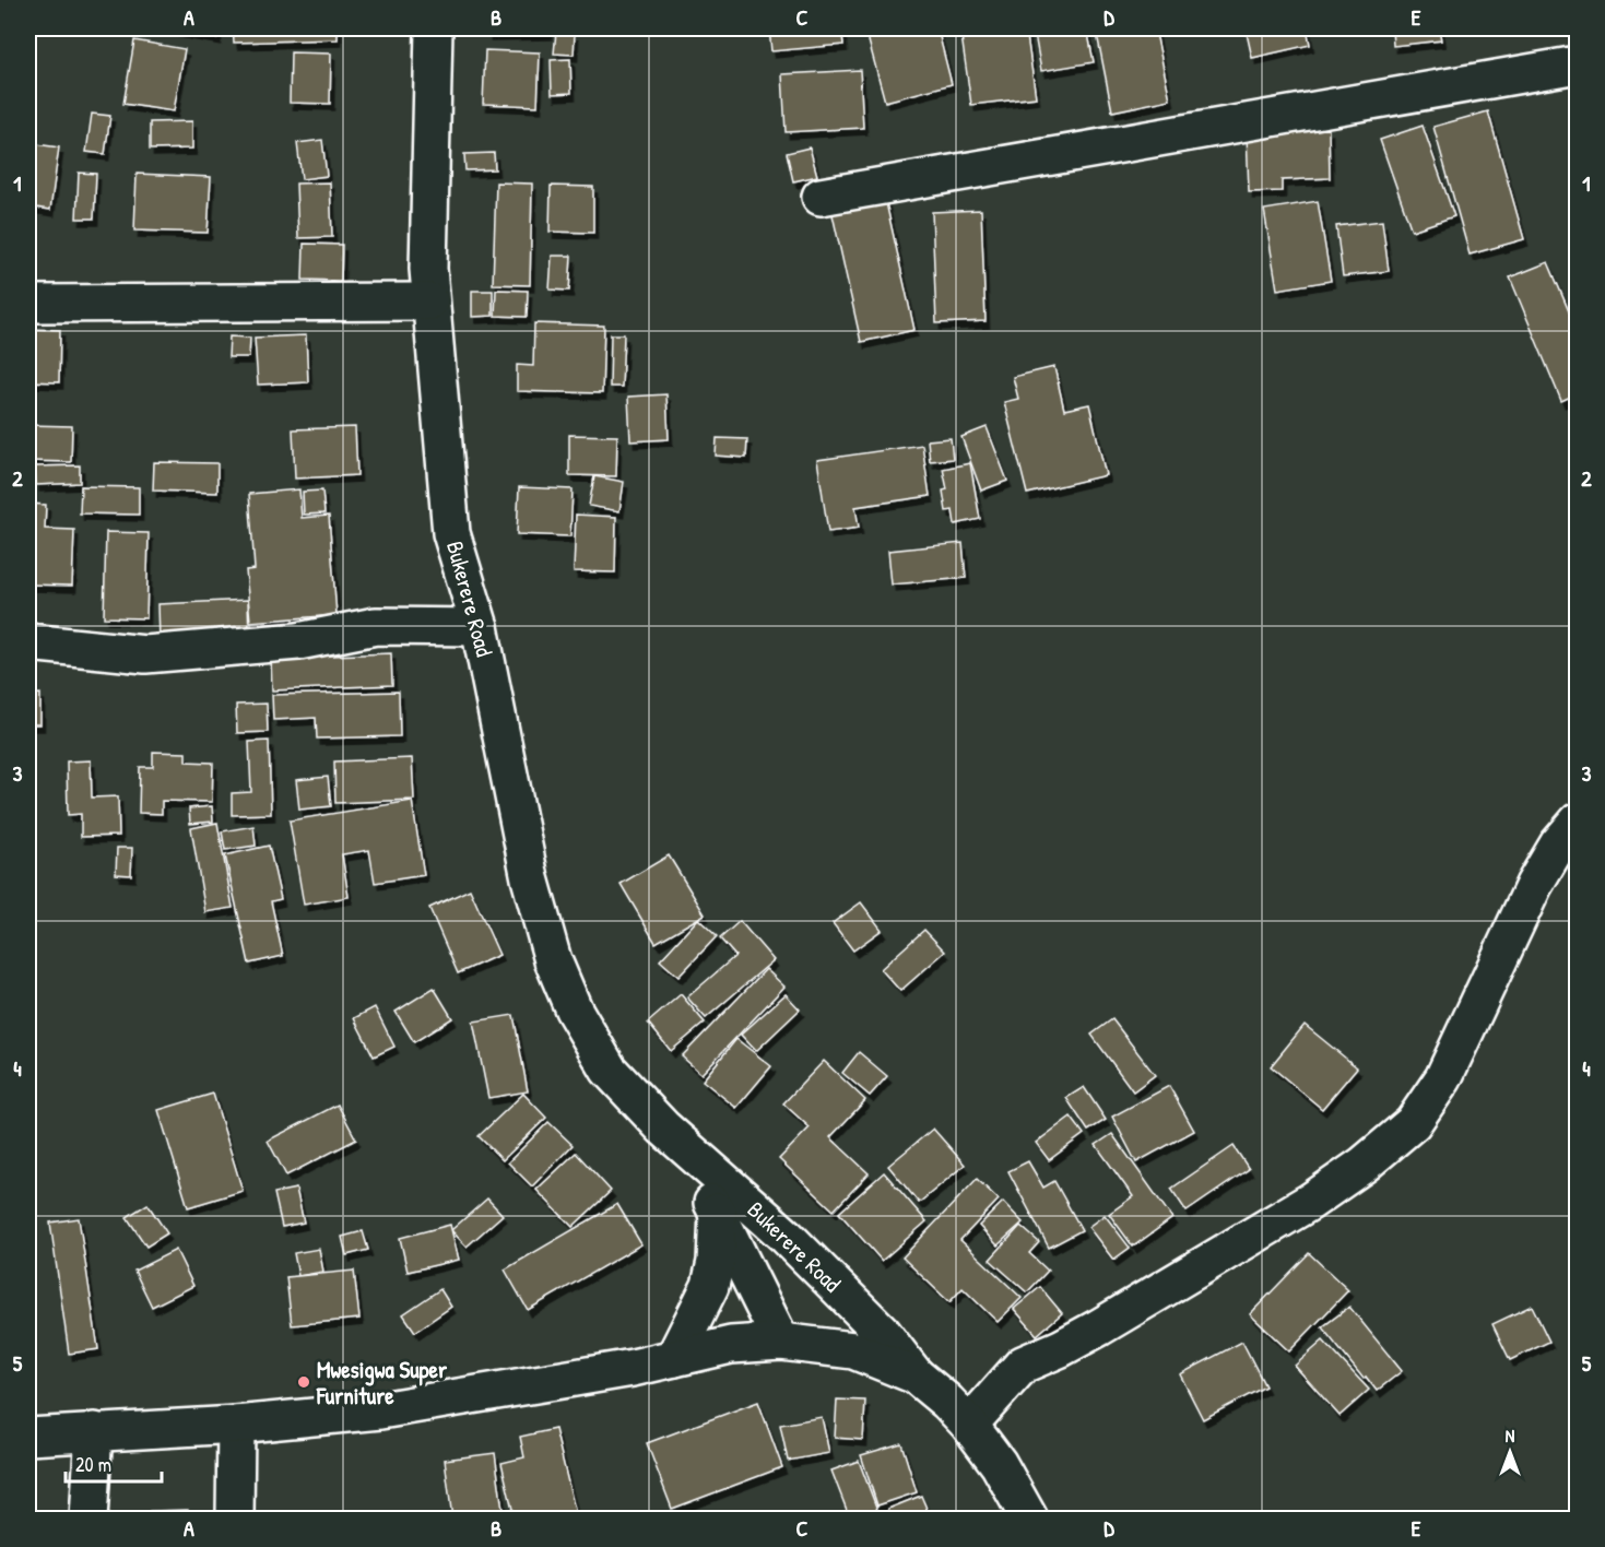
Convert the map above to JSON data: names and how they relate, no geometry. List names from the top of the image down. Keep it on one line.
{"streets":{"street":["Bukerere Road"]},"places":["Mwesigwa Super Furniture"],"scale_bar":"20 m","north":"top","grid":{"columns":["A","B","C","D","E"],"rows":["1","2","3","4","5"]}}
